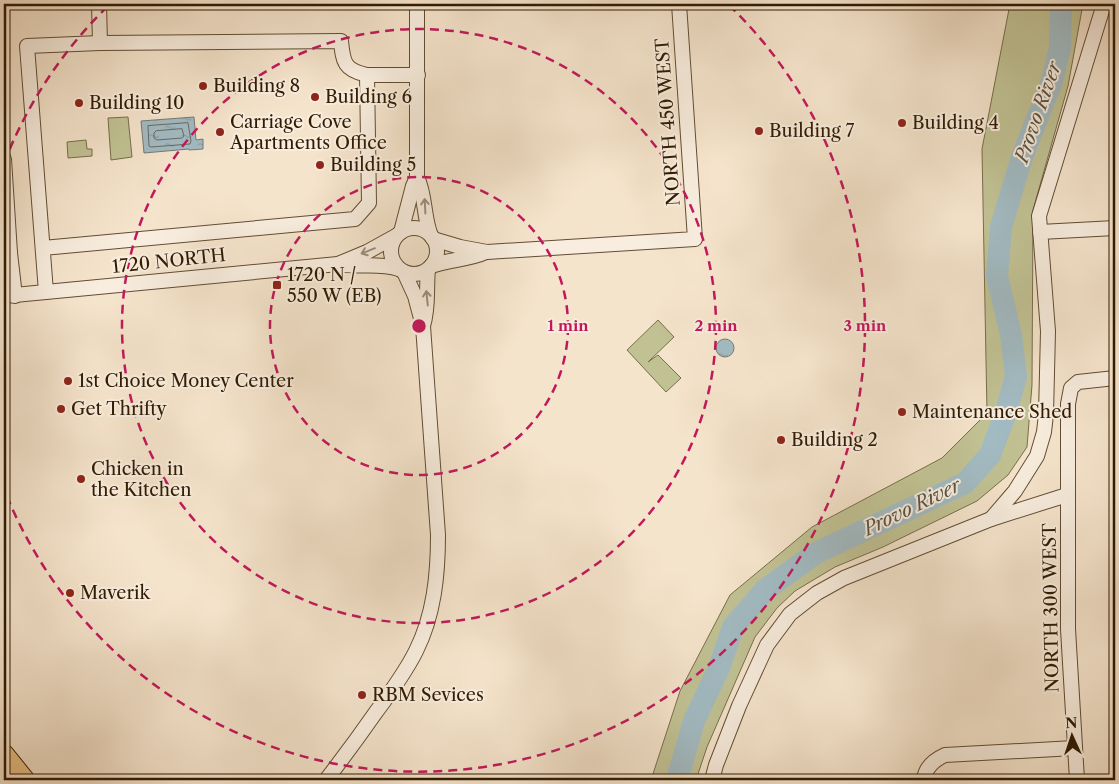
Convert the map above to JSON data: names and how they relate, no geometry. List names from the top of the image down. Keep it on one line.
{"streets":{"street":["NORTH 450 WEST","1720 NORTH","NORTH 300 WEST"]},"water":["Provo River"],"places":{"other":["Building 8","Building 6","Building 10","Building 4","Building 7","Carriage Cove Apartments Office","Building 5","1st Choice Money Center","Get Thrifty","Maintenance Shed","Building 2","Chicken in the Kitchen","Maverik","RBM Sevices"],"transit":["1720 N / 550 W (EB)"]},"north":"top","rings":["1 min","2 min","3 min"]}
